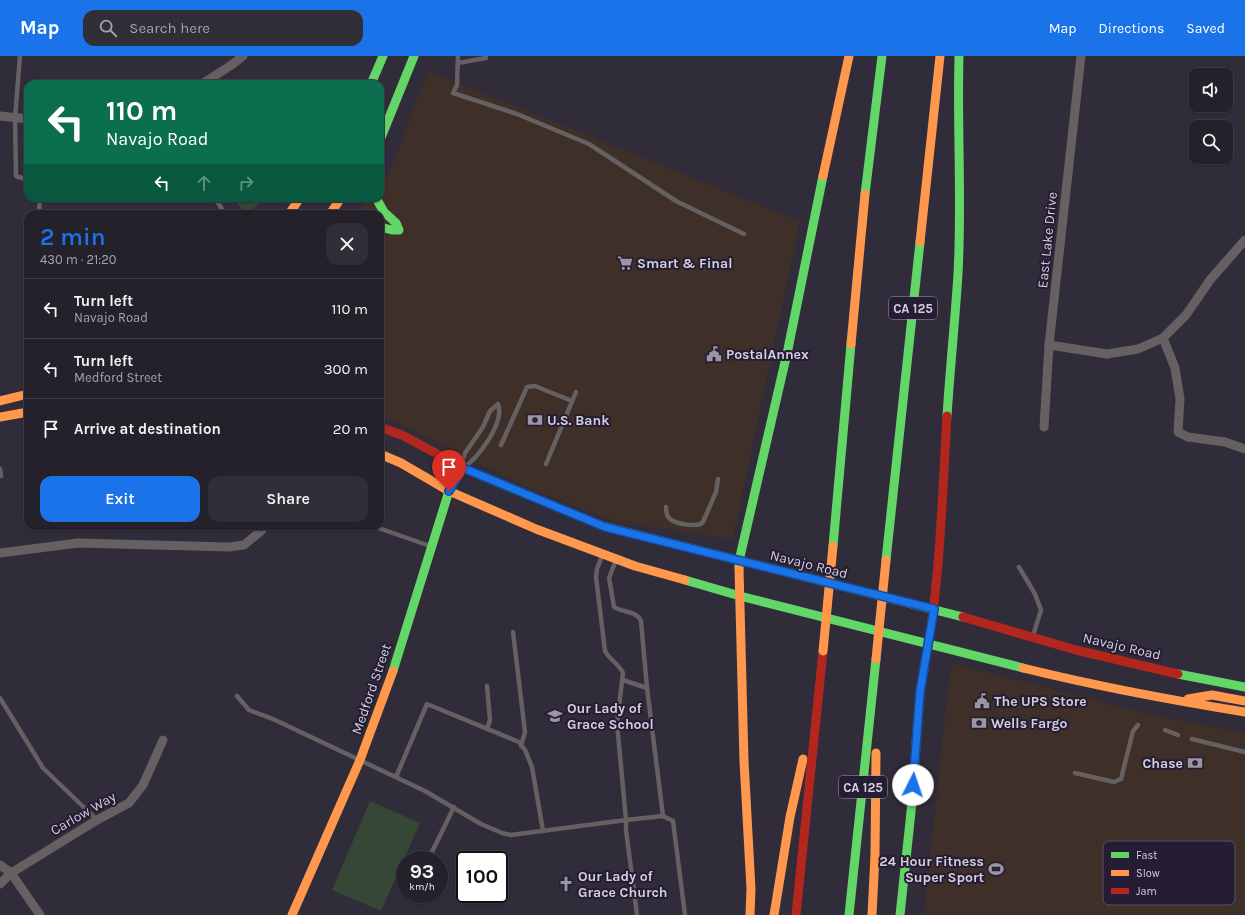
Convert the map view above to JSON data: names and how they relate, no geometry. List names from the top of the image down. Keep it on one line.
{"streets":{"main road":["CA 125","Navajo Road","Medford Street"],"street":["East Lake Drive","Carlow Way"]},"crossings":[["Navajo Road","Medford Street"]],"places":{"supermarket":["Smart & Final"],"public building":["PostalAnnex","The UPS Store"],"bank":["U.S. Bank","Wells Fargo","Chase"],"school or university":["Our Lady of Grace School"],"sports":["24 Hour Fitness Super Sport"],"church":["Our Lady of Grace Church"]},"legend":["Fast","Slow","Jam"],"page":{"header":"Map","search":"Search here","nav":["Map","Directions","Saved"],"turn":["110 m","Navajo Road"],"heading":["2 min","430 m · 21:20"],"list":[{"name":"Turn left","note":"Navajo Road","value":"110 m"},{"name":"Turn left","note":"Medford Street","value":"300 m"},{"name":"Arrive at destination","value":"20 m"}],"buttons":["Exit","Share"],"speed":"93 km/h","limit":"100"}}
